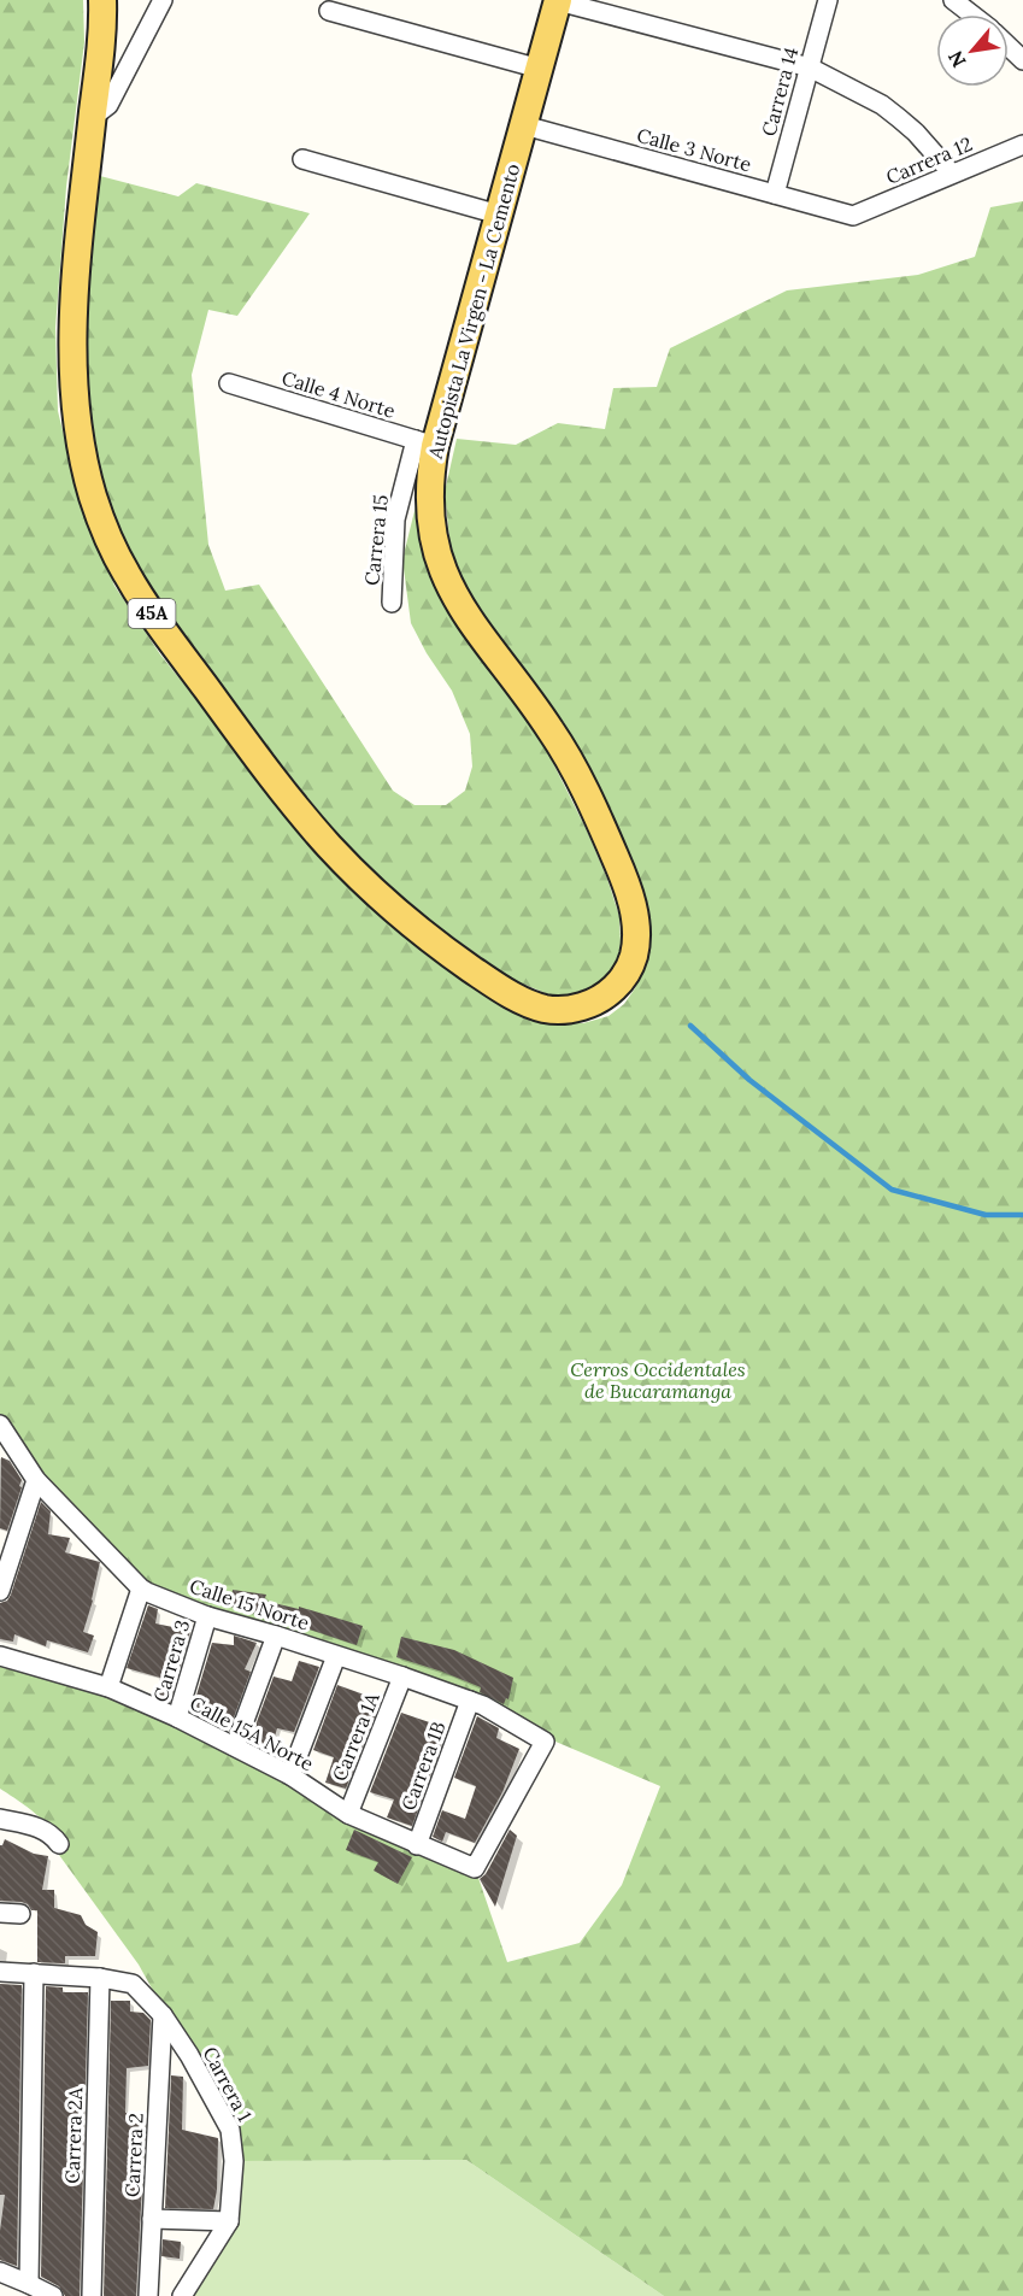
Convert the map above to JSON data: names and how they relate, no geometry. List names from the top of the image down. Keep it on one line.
{"streets":{"main road":["Autopista La Virgen - La Cemento","45A"],"street":["Carrera 14","Calle 3 Norte","Carrera 12","Calle 4 Norte","Carrera 15","Calle 15 Norte","Carrera 3","Calle 15A Norte","Carrera 1A","Carrera 1B","Carrera 1","Carrera 2A","Carrera 2"]},"crossings":[["Carrera 14","Calle 3 Norte"],["Calle 3 Norte","Carrera 12"],["Calle 3 Norte","Autopista La Virgen - La Cemento"],["Autopista La Virgen - La Cemento","Calle 4 Norte"],["Autopista La Virgen - La Cemento","Carrera 15"],["Calle 4 Norte","Carrera 15"],["Calle 15 Norte","Carrera 3"],["Calle 15 Norte","Calle 15A Norte"],["Calle 15 Norte","Carrera 1A"],["Calle 15 Norte","Carrera 1B"],["Carrera 3","Calle 15A Norte"],["Calle 15A Norte","Carrera 1A"],["Calle 15A Norte","Carrera 1B"],["Carrera 1","Carrera 2A"],["Carrera 1","Carrera 2"]],"parks":["Cerros Occidentales de Bucaramanga"],"north":"bottom left"}
